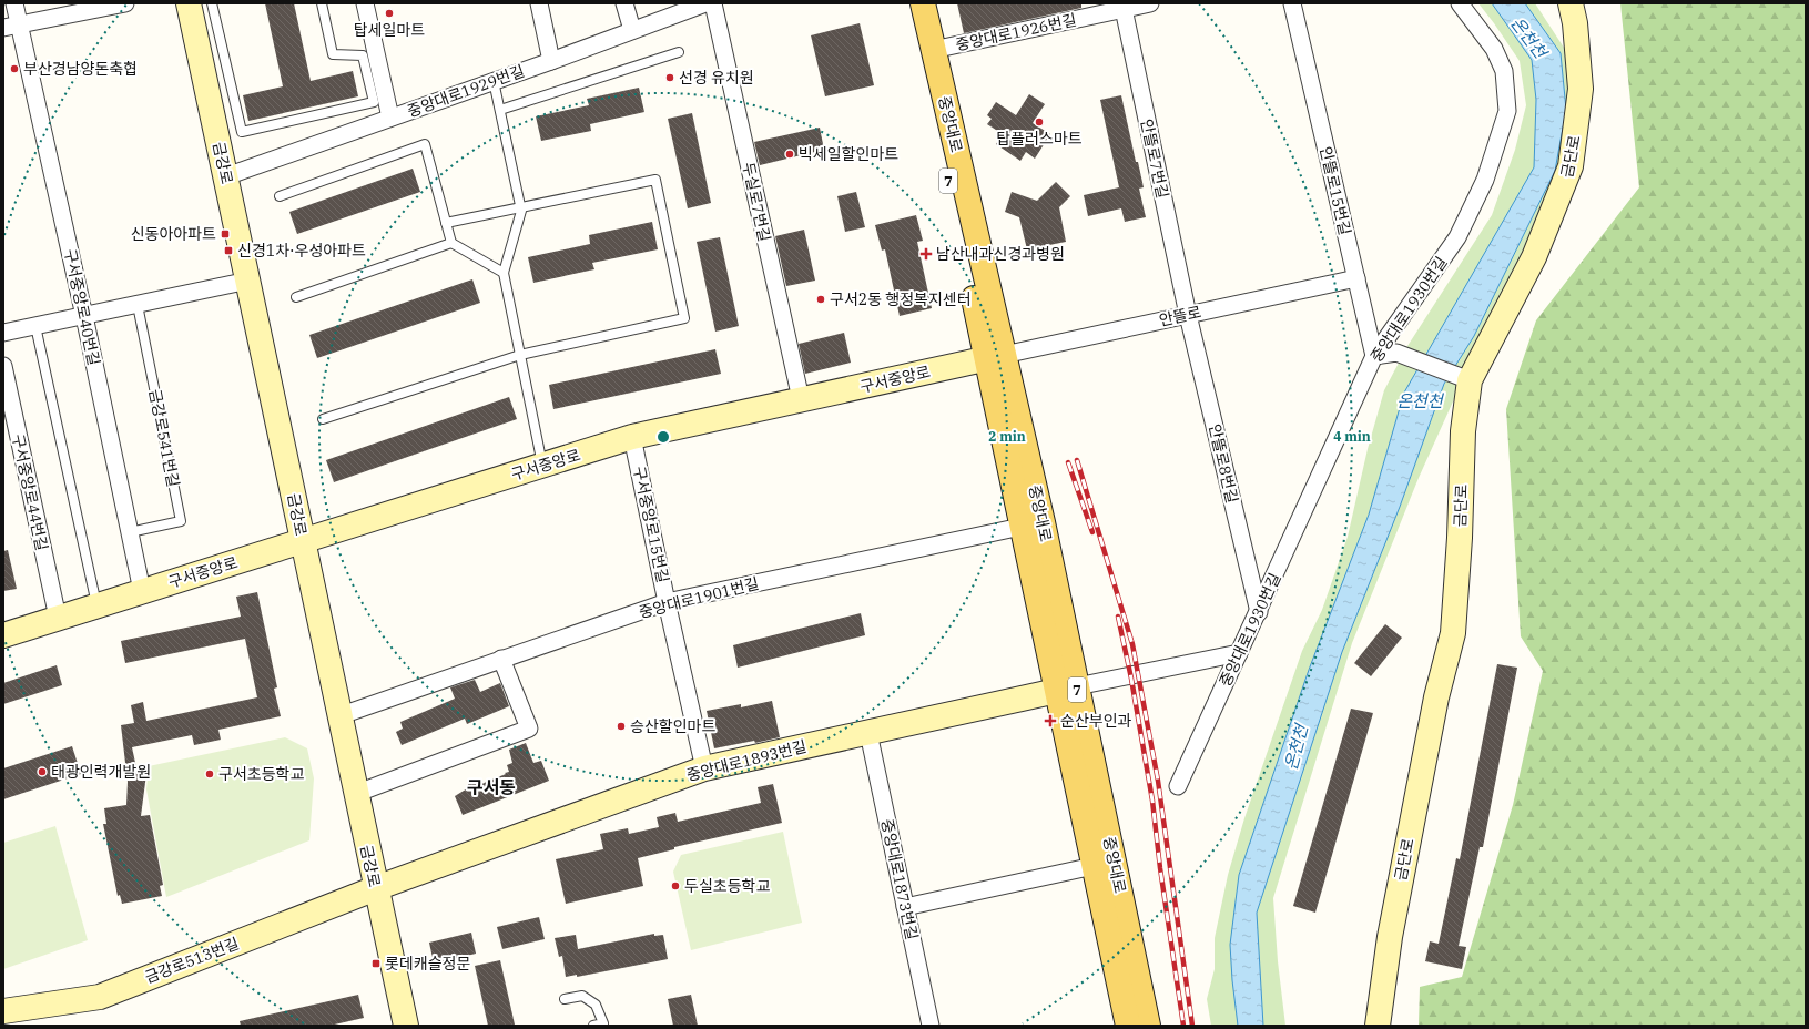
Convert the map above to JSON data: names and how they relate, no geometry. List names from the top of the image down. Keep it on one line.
{"streets":{"main road":["중앙대로","7"],"street":["중앙대로1926번길","중앙대로1929번길","금단로","안뜰로7번길","금강로","안뜰로15번길","두실로7번길","구서중앙로40번길","중앙대로1930번길","안뜰로","구서중앙로","안뜰로8번길","구서중앙로44번길","구서중앙로15번길","중앙대로1901번길","중앙대로1893번길","중앙대로1873번길","금강로513번길"],"lane":["금강로541번길"]},"crossings":[["중앙대로1926번길","중앙대로"],["중앙대로1926번길","안뜰로7번길"],["중앙대로1929번길","금강로"],["중앙대로","안뜰로"],["중앙대로","구서중앙로"],["중앙대로","중앙대로1901번길"],["중앙대로","중앙대로1893번길"],["안뜰로7번길","안뜰로"],["안뜰로7번길","안뜰로8번길"],["금강로","구서중앙로"],["금강로","중앙대로1901번길"],["금강로","중앙대로1893번길"],["금강로","금강로513번길"],["안뜰로15번길","중앙대로1930번길"],["안뜰로15번길","안뜰로"],["두실로7번길","구서중앙로"],["구서중앙로40번길","구서중앙로"],["구서중앙로40번길","금강로541번길"],["중앙대로1930번길","안뜰로8번길"],["안뜰로","구서중앙로"],["안뜰로","안뜰로8번길"],["구서중앙로","구서중앙로44번길"],["구서중앙로","구서중앙로15번길"],["구서중앙로15번길","중앙대로1901번길"],["구서중앙로15번길","중앙대로1893번길"],["중앙대로1893번길","중앙대로1873번길"],["중앙대로1893번길","금강로513번길"]],"districts":["구서동"],"water":["온천천"],"places":{"other":["탑세일마트","부산경남양돈축협","선경 유치원","탑플러스마트","빅세일할인마트","구서2동 행정복지센터","승산할인마트","태광인력개발원","구서초등학교","두실초등학교"],"transit":["신동아아파트","신경1차·우성아파트","롯데캐슬정문"],"health":["남산내과신경과병원","순산부인과"]},"rings":["2 min","4 min"]}
